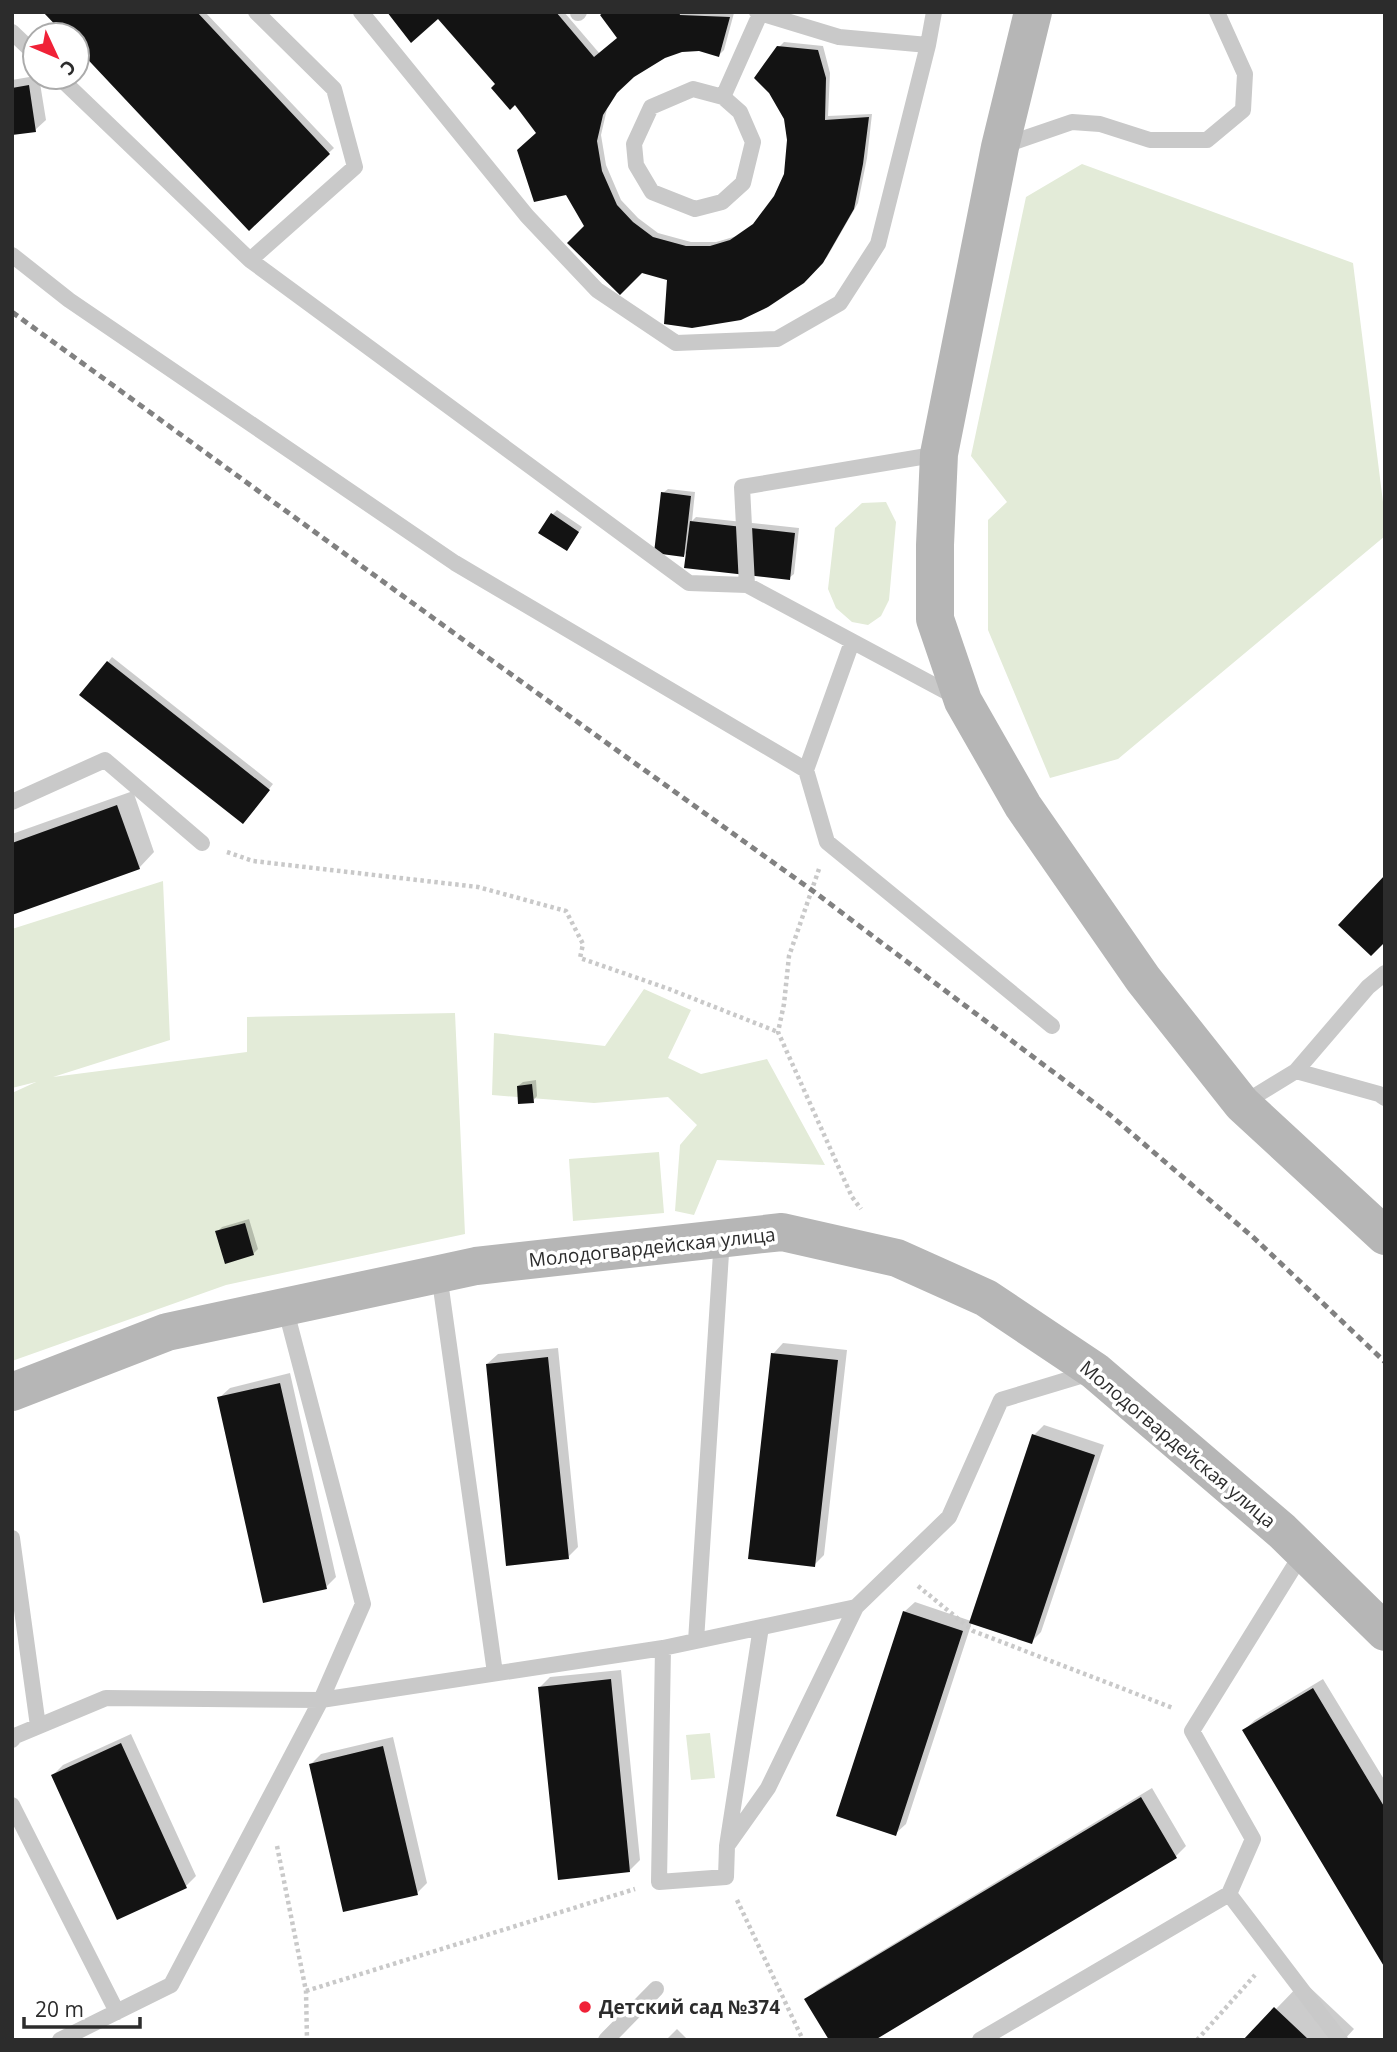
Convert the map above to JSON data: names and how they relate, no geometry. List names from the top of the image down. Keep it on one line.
{"streets":{"street":["Молодогвардейская улица"]},"places":["Детский сад №374"],"scale_bar":"20 m","north":"bottom right"}
